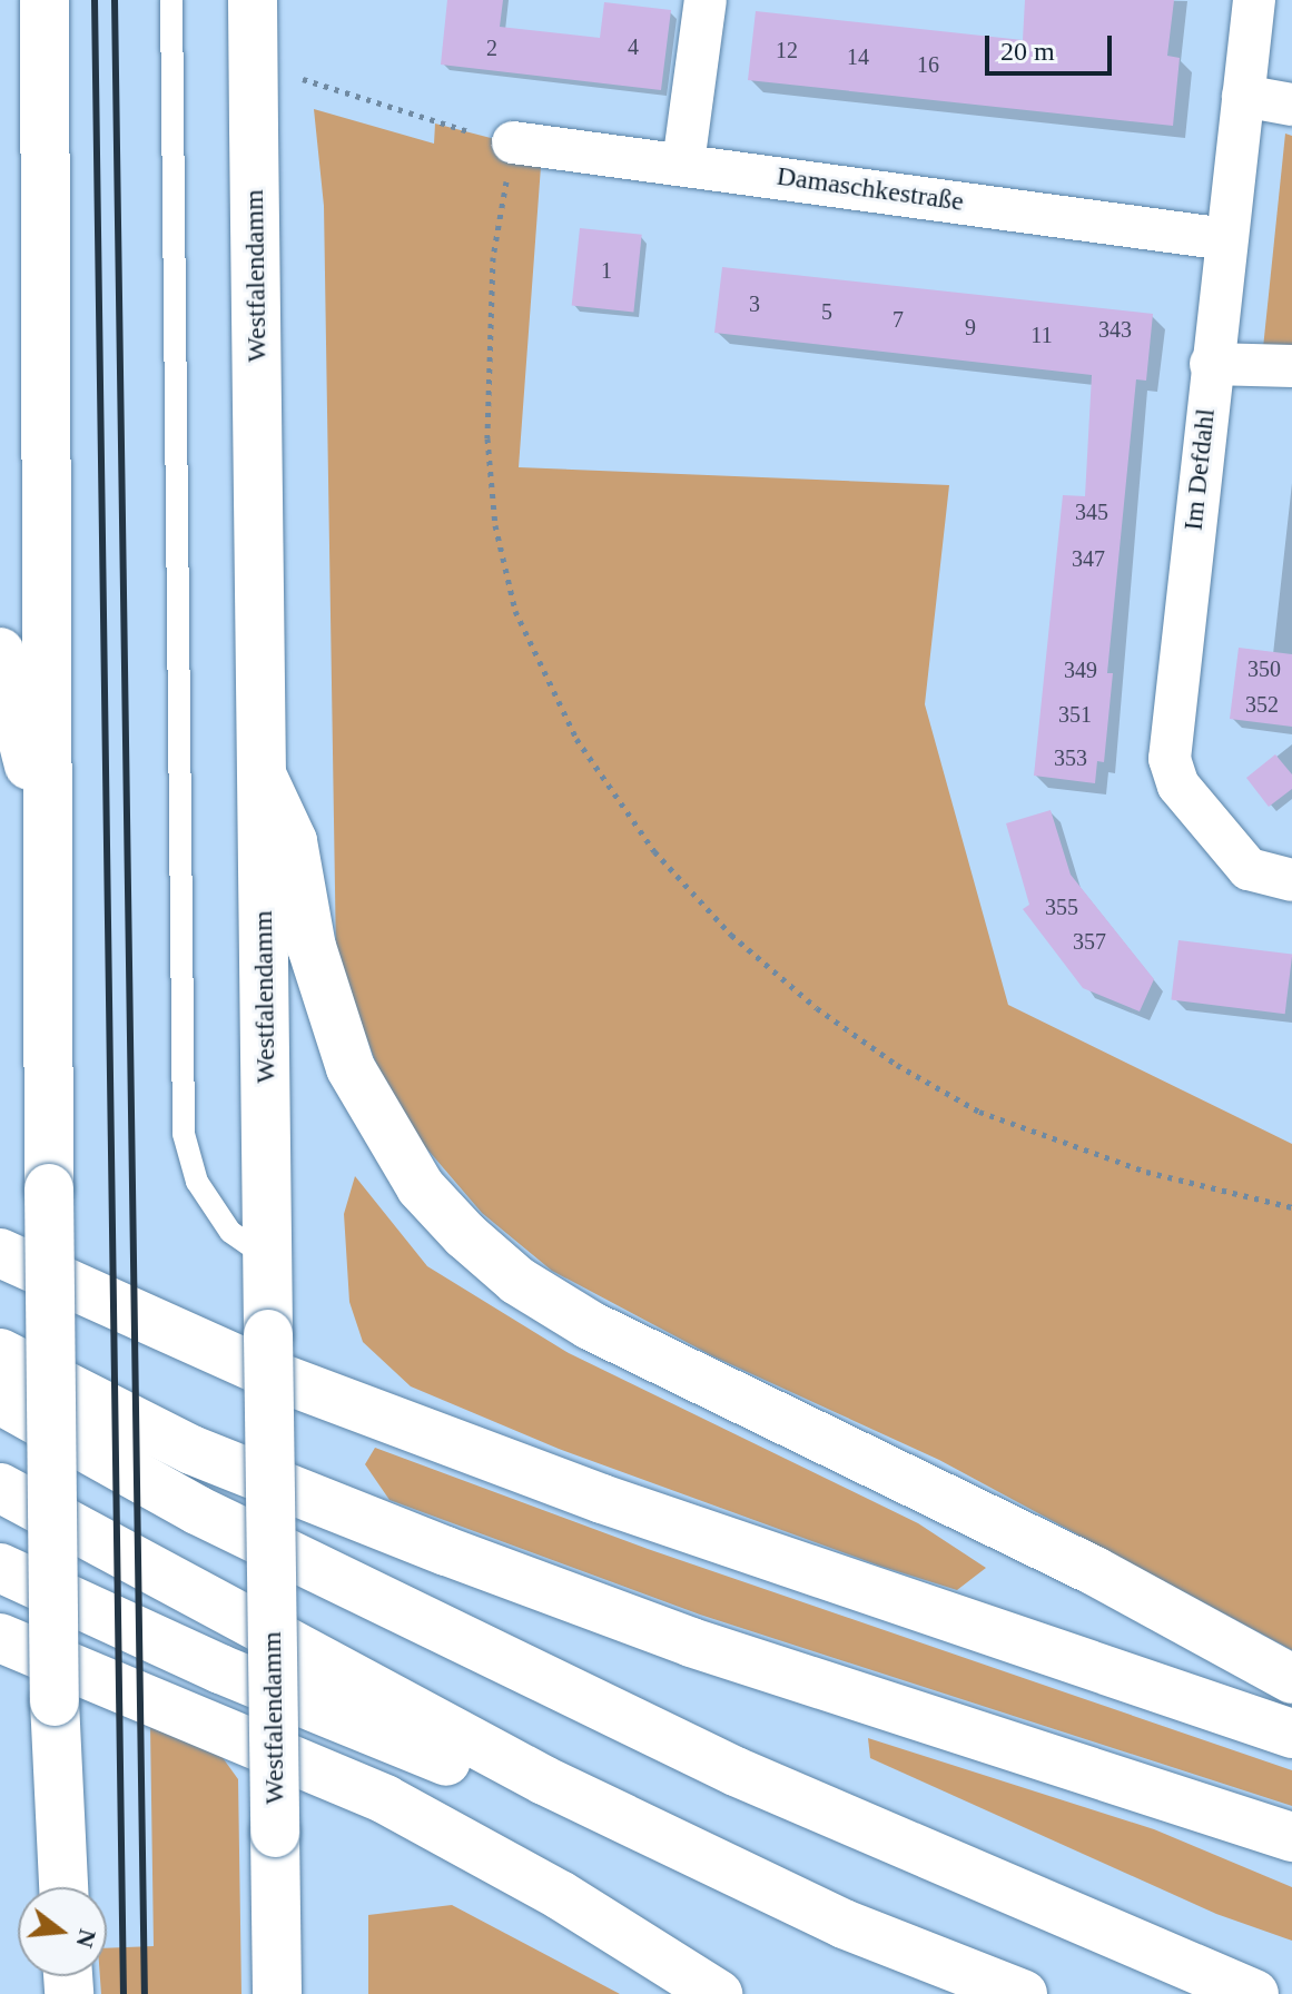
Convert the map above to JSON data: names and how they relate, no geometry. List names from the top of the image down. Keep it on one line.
{"streets":{"main road":["Westfalendamm"],"street":["Damaschkestraße","Im Defdahl"]},"crossings":[["Damaschkestraße","Im Defdahl"]],"house_numbers":["4","2","12","14","16","1","3","5","7","9","343","11","345","347","350","349","352","351","353","355","357"],"scale_bar":"20 m","north":"right"}
